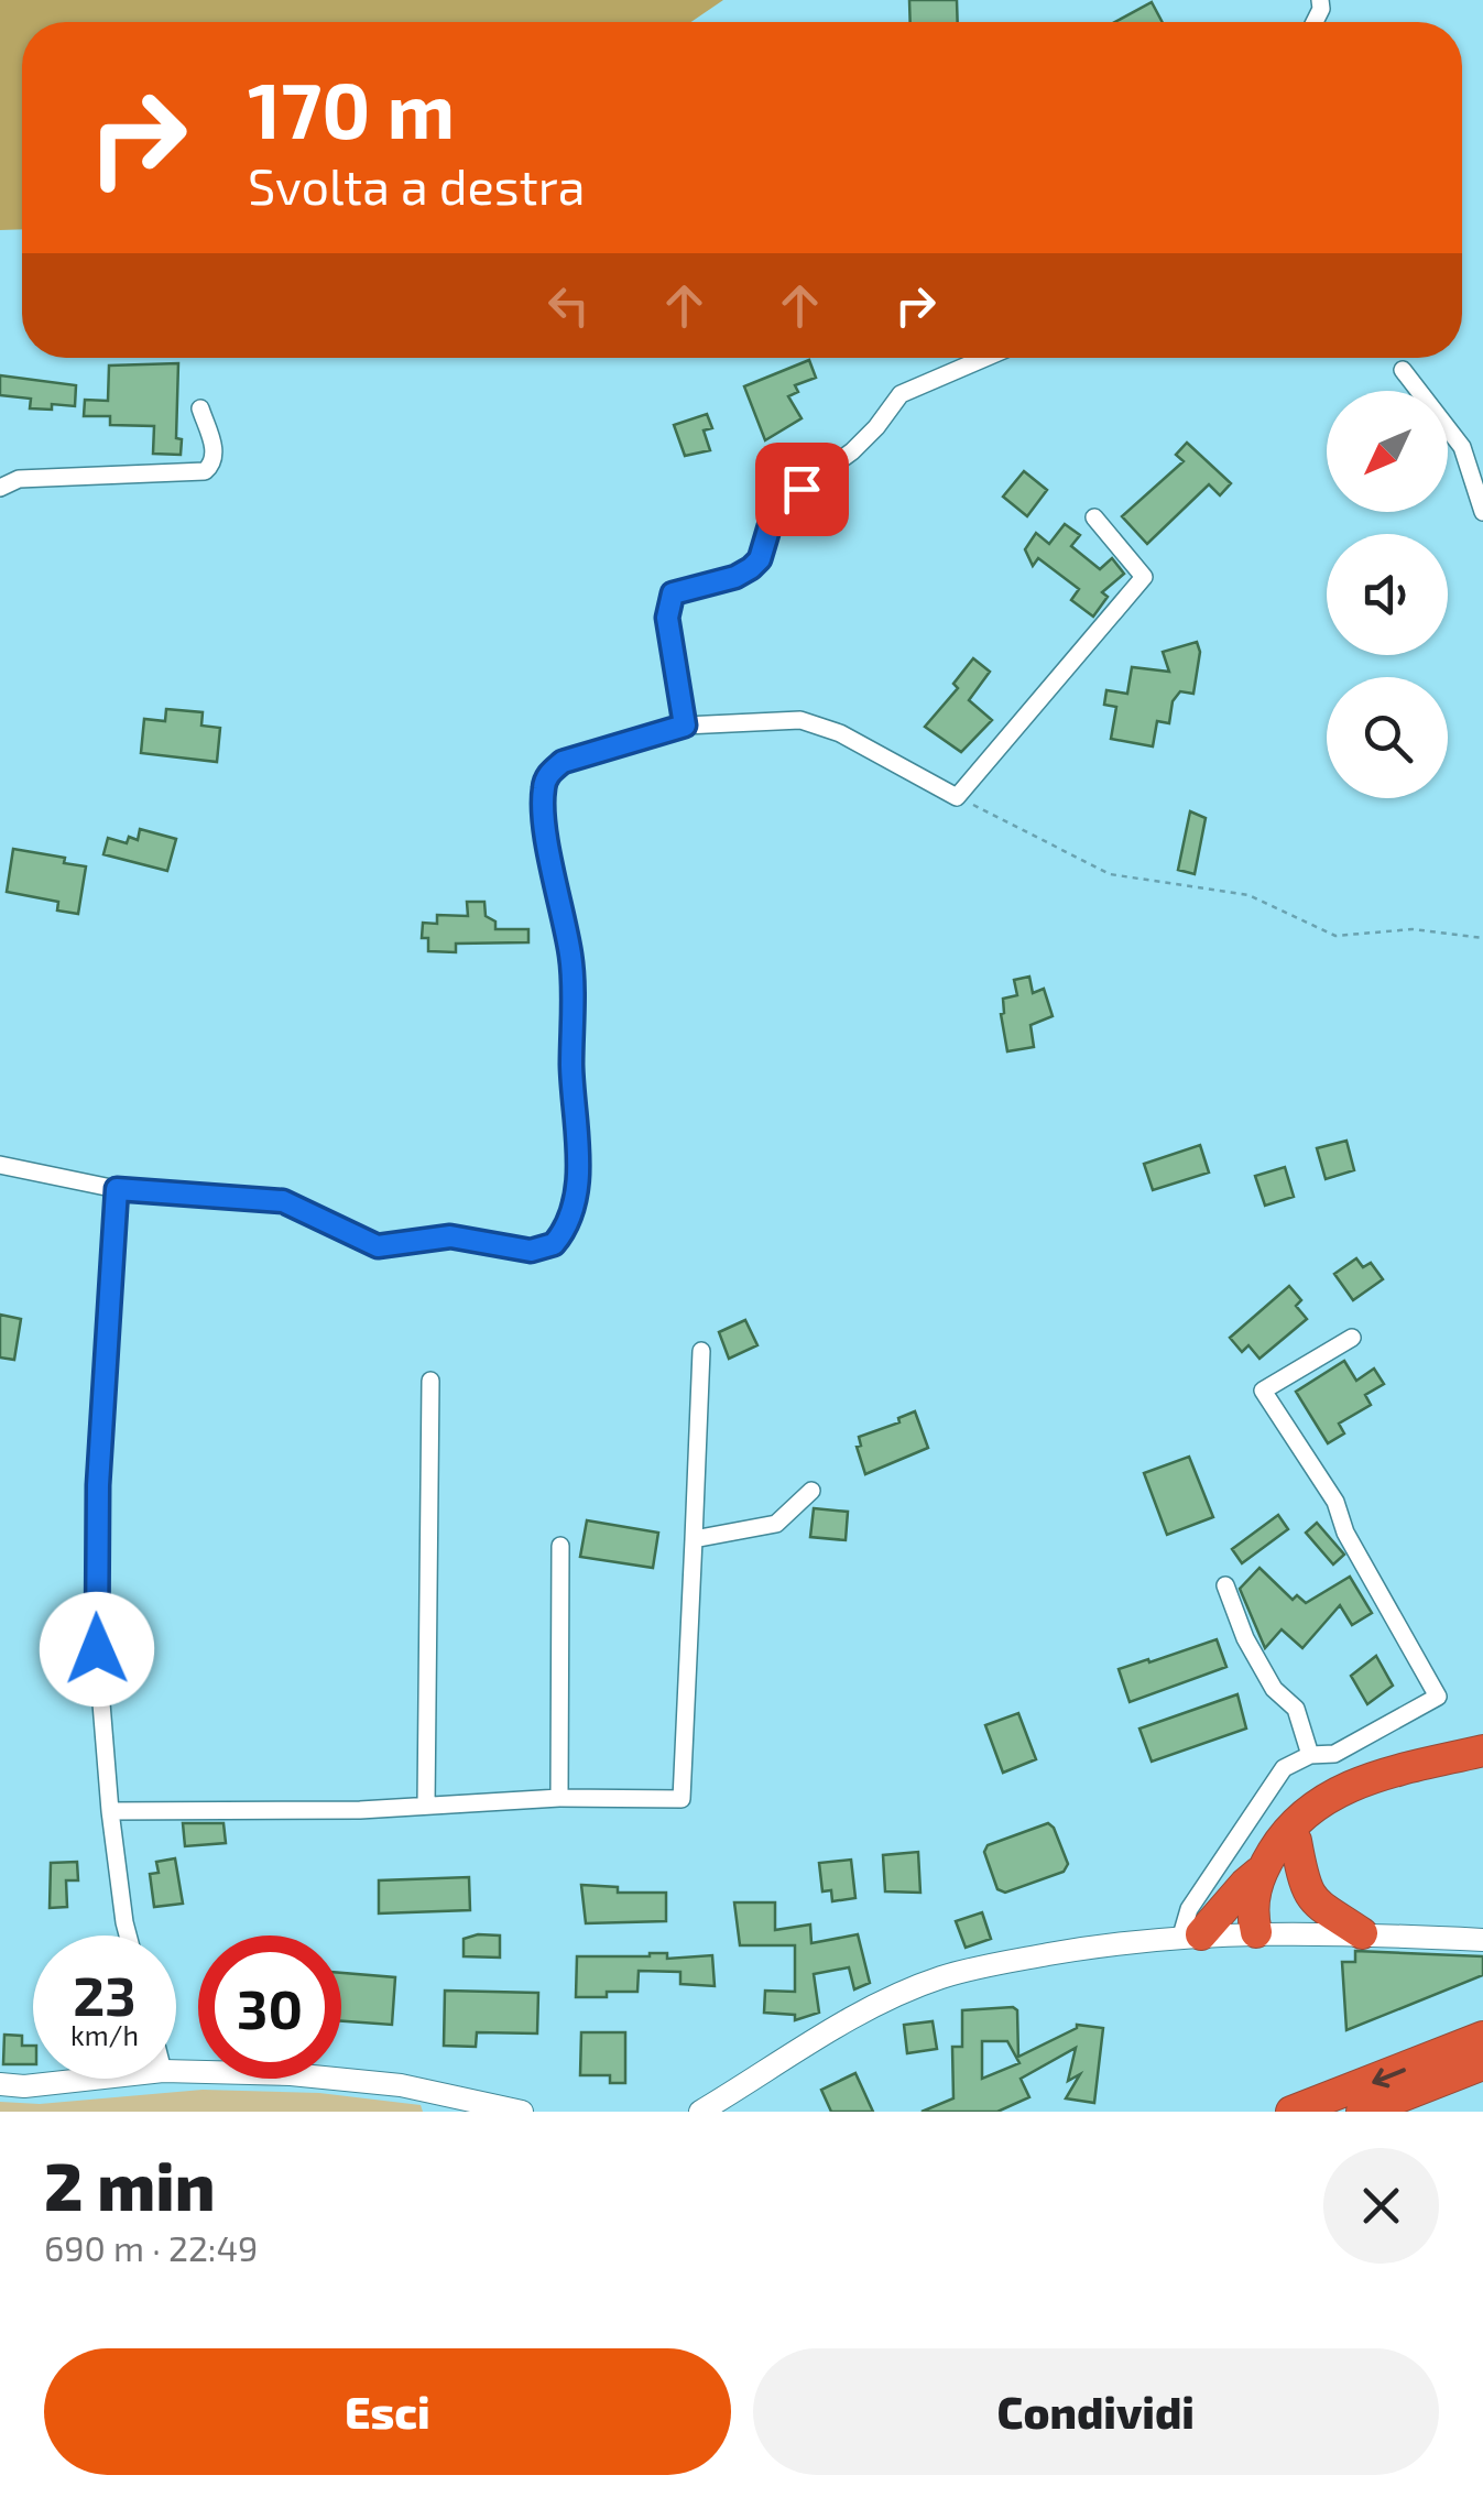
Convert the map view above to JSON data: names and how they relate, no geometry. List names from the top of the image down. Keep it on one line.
{"north":"bottom left","page":{"turn":["170 m","Svolta a destra"],"speed":"23 km/h","limit":"30","heading":["2 min","690 m · 22:49"],"buttons":["Esci","Condividi"]}}
